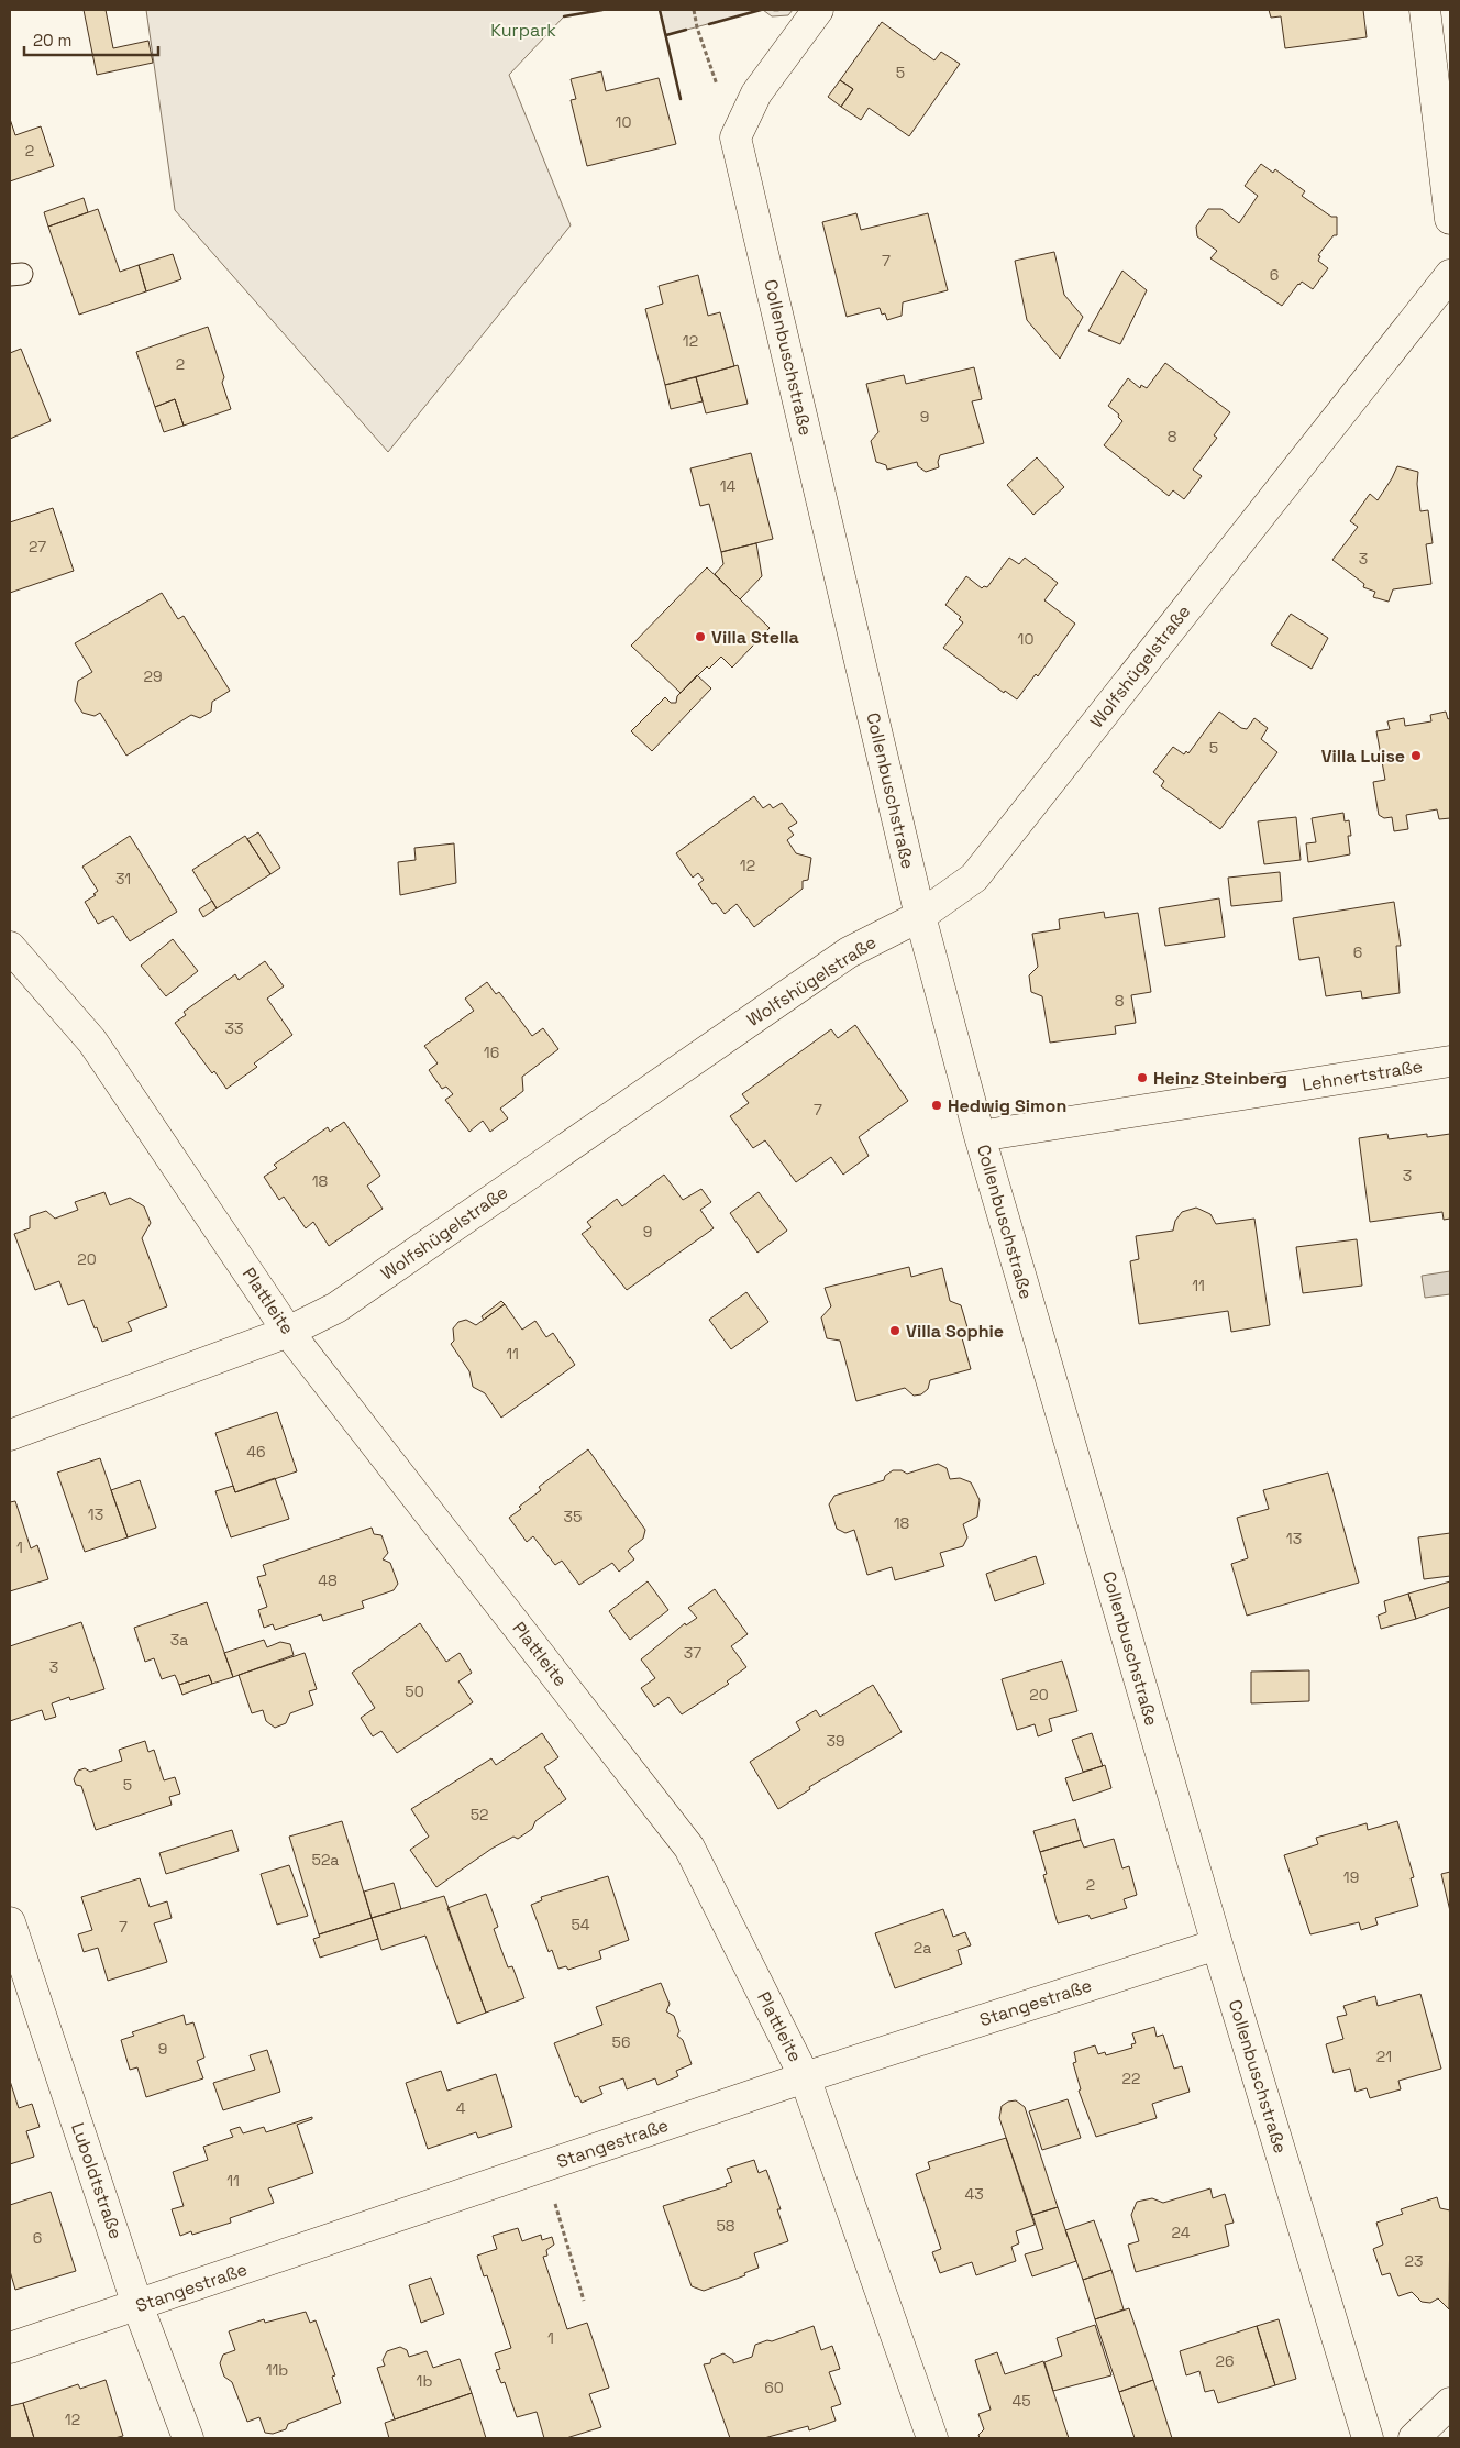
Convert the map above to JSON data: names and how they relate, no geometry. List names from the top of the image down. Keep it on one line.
{"streets":{"street":["Collenbuschstraße","Wolfshügelstraße","Lehnertstraße","Plattleite","Stangestraße","Luboldtstraße"]},"crossings":[["Collenbuschstraße","Wolfshügelstraße"],["Collenbuschstraße","Lehnertstraße"],["Collenbuschstraße","Stangestraße"],["Wolfshügelstraße","Plattleite"],["Plattleite","Stangestraße"],["Stangestraße","Luboldtstraße"]],"parks":["Kurpark"],"places":["Villa Stella","Villa Luise","Heinz Steinberg","Hedwig Simon","Villa Sophie"],"house_numbers":["5","10","2","7","6","12","2","9","8","14","27","3","10","29","5","12","31","6","8","33","16","7","3","18","9","20","11","11","46","13","35","18","13","1","48","3a","37","3","50","20","39","5","52","52a","19","2","54","7","2a","56","9","21","22","4","11","43","58","24","6","23","1","26","11b","1b","60","45","12"],"scale_bar":"20 m"}
